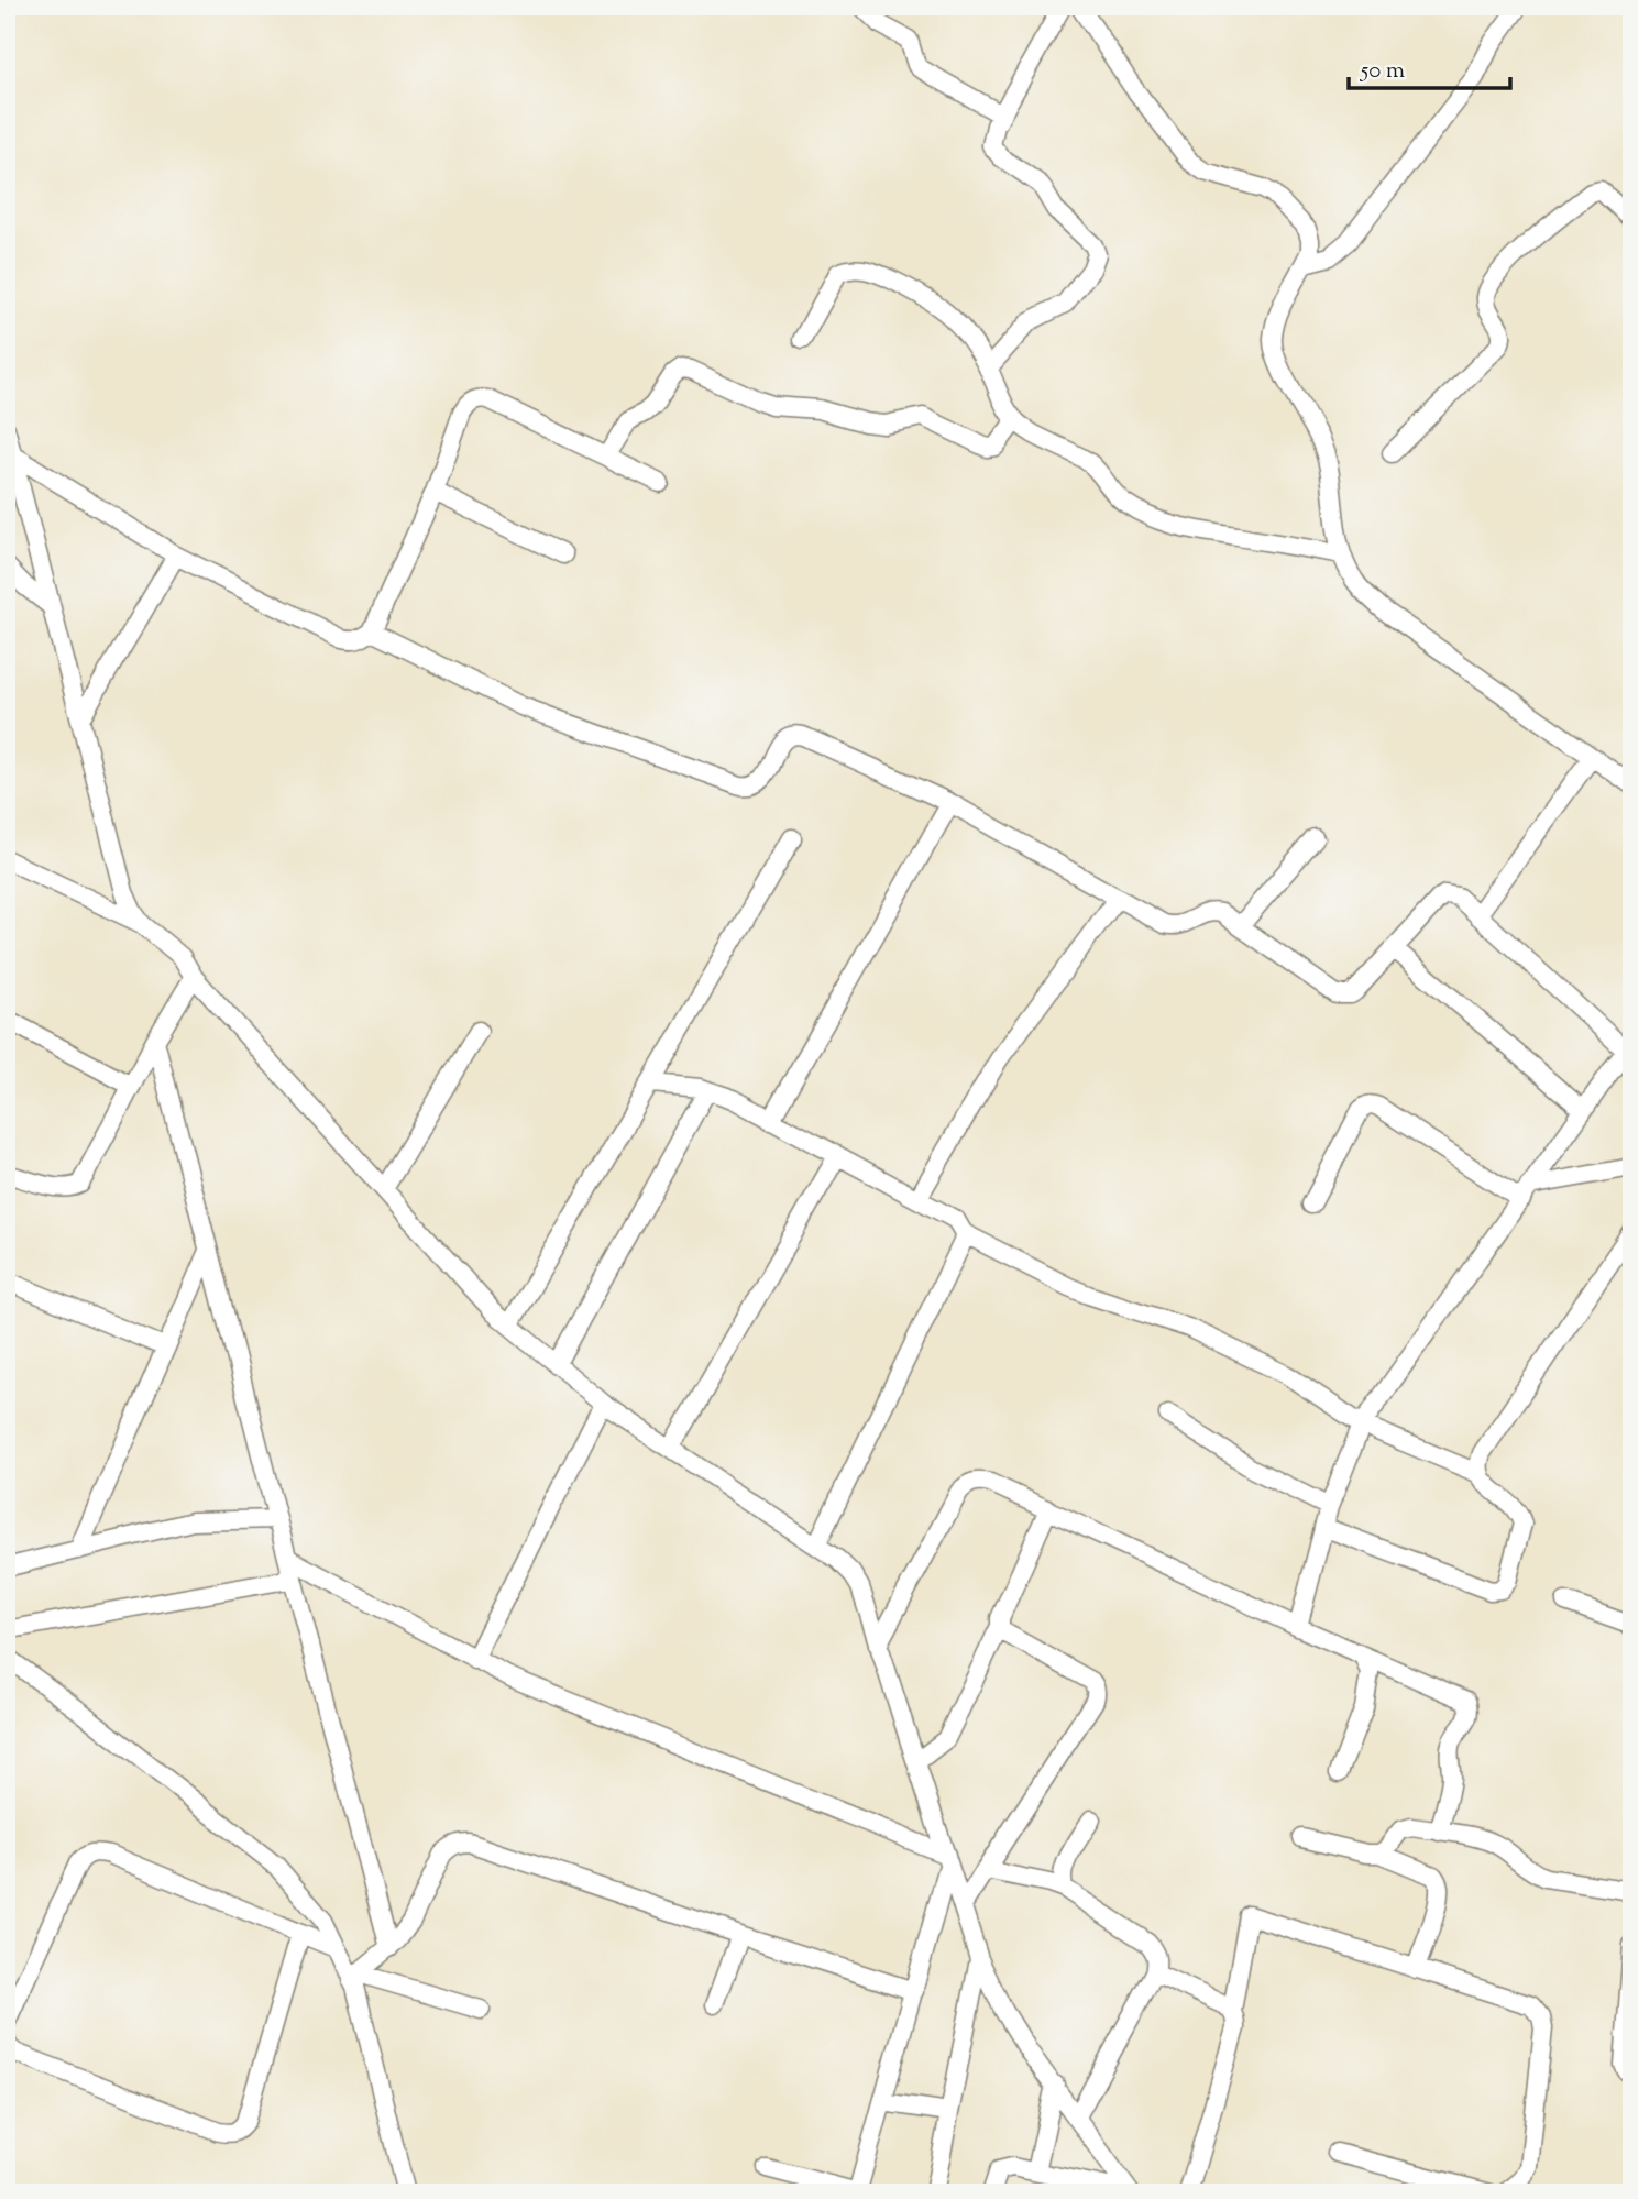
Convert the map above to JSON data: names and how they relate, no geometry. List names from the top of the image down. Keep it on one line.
{"scale_bar":"50 m"}
